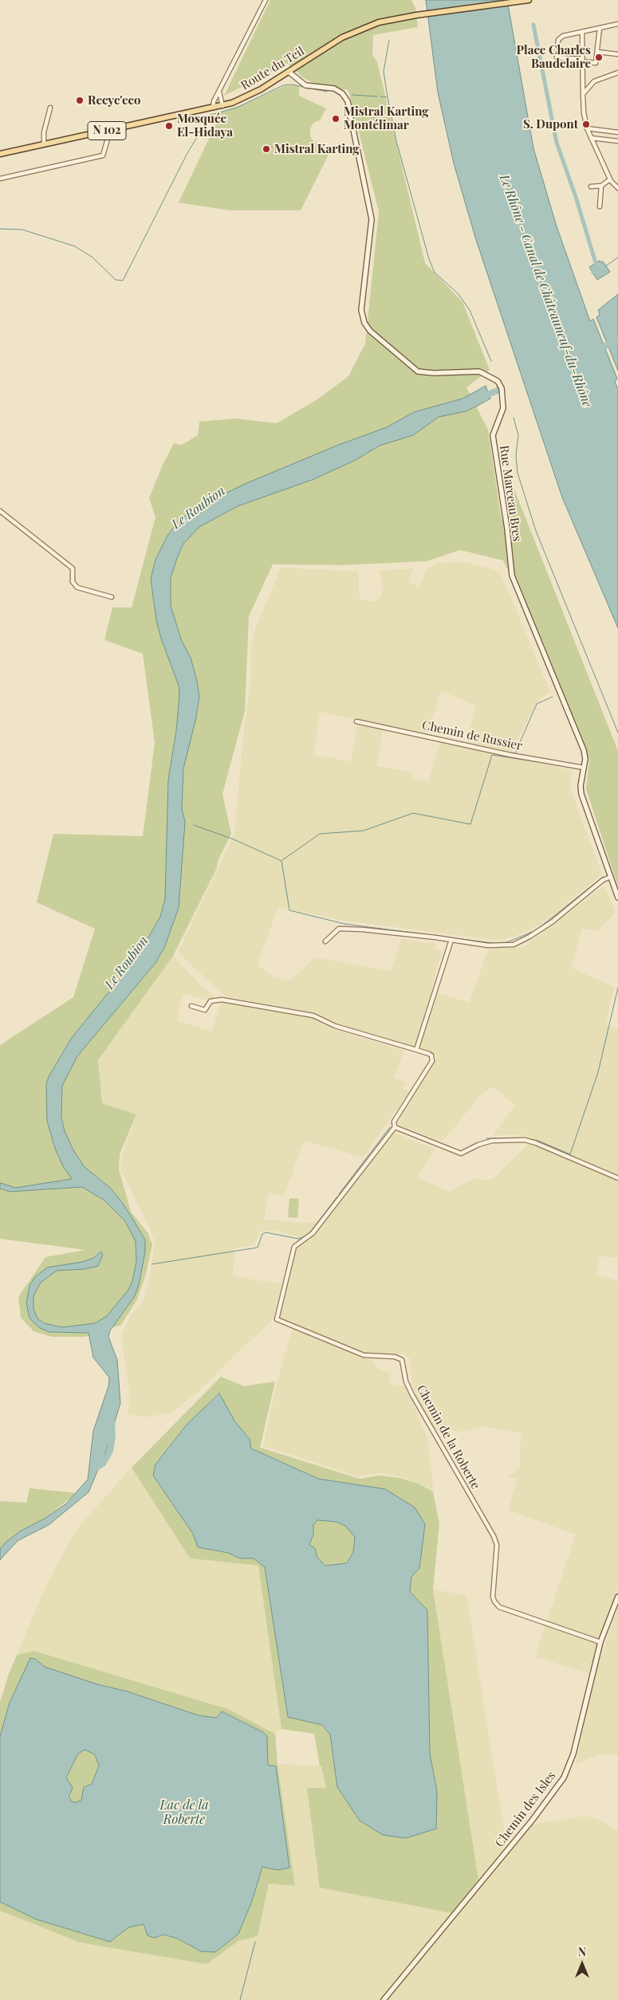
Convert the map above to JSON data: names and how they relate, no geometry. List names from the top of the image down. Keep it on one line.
{"streets":{"main road":["Route du Teil","N 102"],"street":["Rue Marceau Bres","Chemin de Russier","Chemin de la Roberte","Chemin des Isles"]},"crossings":[["Route du Teil","Rue Marceau Bres"],["Rue Marceau Bres","Chemin de Russier"],["Chemin de la Roberte","Chemin des Isles"]],"water":["Le Rhône - Canal de Châteauneuf-du-Rhône","Le Roubion","Lac de la Roberte"],"places":["Place Charles Baudelaire","Recyc'eco","Mistral Karting Montélimar","S. Dupont","Mosquée El-Hidaya","Mistral Karting"],"north":"top"}
